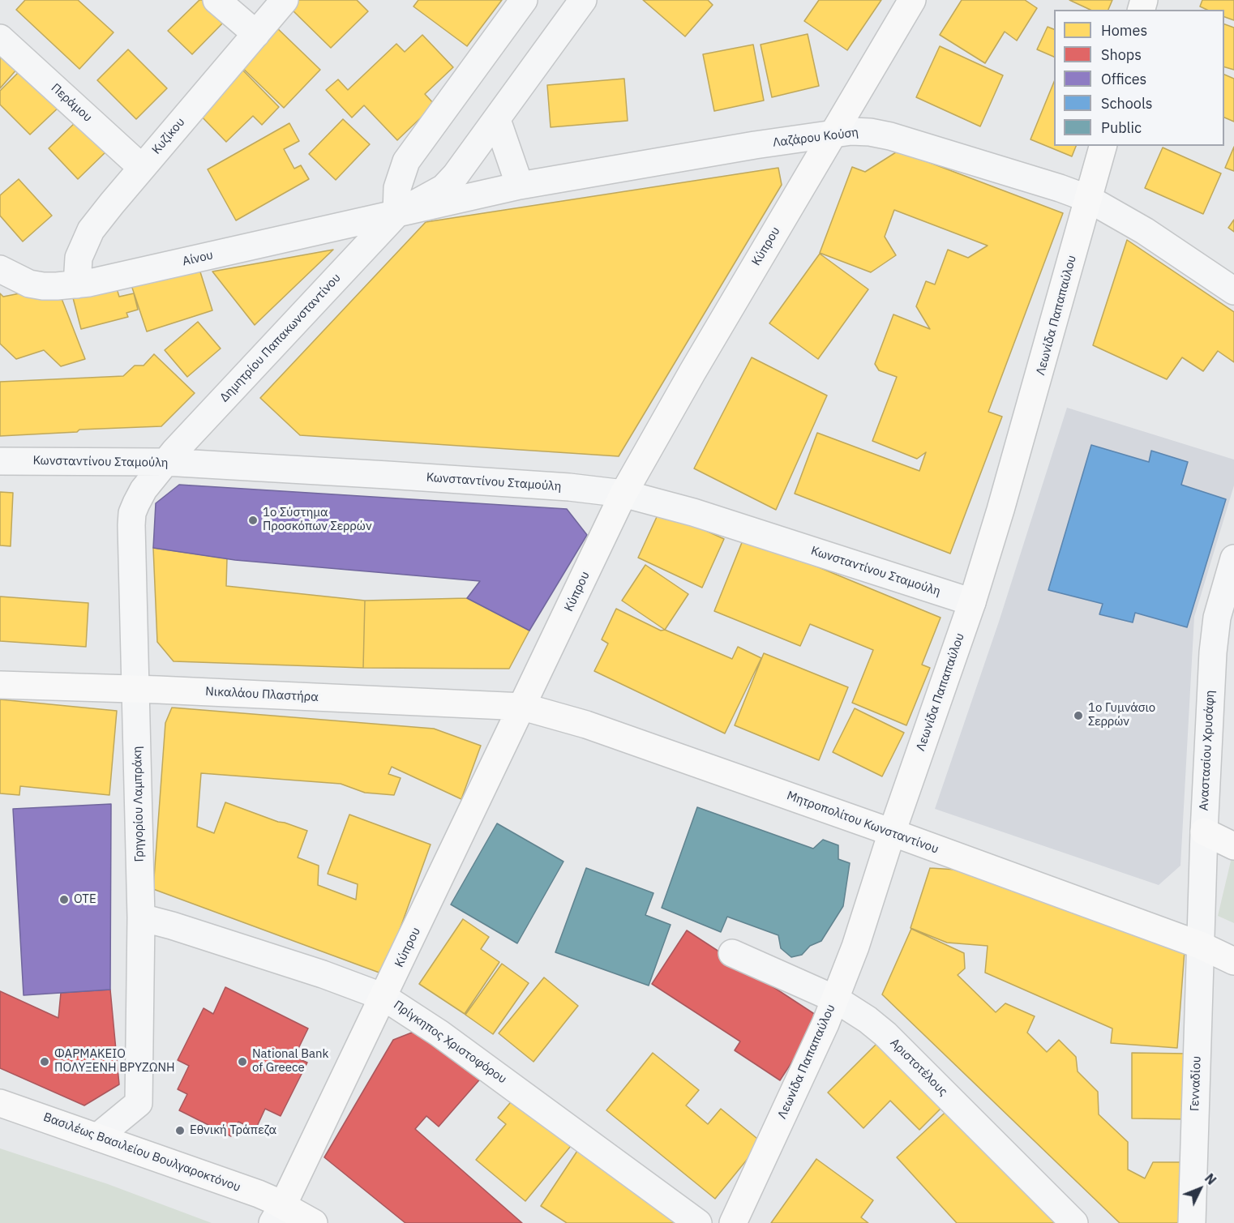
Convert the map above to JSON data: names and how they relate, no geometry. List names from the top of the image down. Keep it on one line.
{"streets":{"main road":["Κύπρου","Λεωνίδα Παπαπαύλου","Νικαλάου Πλαστήρα","Μητροπολίτου Κωνσταντίνου","Βασιλέως Βασιλείου Βουλγαροκτόνου"],"street":["Περάμου","Κυζίκου","Λαζάρου Κούση","Αίνου","Δημητρίου Παπακωνσταντίνου","Κωνσταντίνου Σταμούλη","Αναστασίου Χρυσάφη","Γρηγορίου Λαμπράκη","Πρίγκηπος Χριστοφόρου","Αριστοτέλους","Γενναδίου"]},"crossings":[["Περάμου","Κυζίκου"],["Κυζίκου","Αίνου"],["Λαζάρου Κούση","Κύπρου"],["Λαζάρου Κούση","Αίνου"],["Λαζάρου Κούση","Λεωνίδα Παπαπαύλου"],["Λαζάρου Κούση","Δημητρίου Παπακωνσταντίνου"],["Κύπρου","Κωνσταντίνου Σταμούλη"],["Κύπρου","Νικαλάου Πλαστήρα"],["Κύπρου","Μητροπολίτου Κωνσταντίνου"],["Κύπρου","Πρίγκηπος Χριστοφόρου"],["Κύπρου","Βασιλέως Βασιλείου Βουλγαροκτόνου"],["Αίνου","Δημητρίου Παπακωνσταντίνου"],["Λεωνίδα Παπαπαύλου","Κωνσταντίνου Σταμούλη"],["Λεωνίδα Παπαπαύλου","Μητροπολίτου Κωνσταντίνου"],["Λεωνίδα Παπαπαύλου","Αριστοτέλους"],["Δημητρίου Παπακωνσταντίνου","Κωνσταντίνου Σταμούλη"],["Δημητρίου Παπακωνσταντίνου","Γρηγορίου Λαμπράκη"],["Κωνσταντίνου Σταμούλη","Γρηγορίου Λαμπράκη"],["Νικαλάου Πλαστήρα","Γρηγορίου Λαμπράκη"],["Νικαλάου Πλαστήρα","Μητροπολίτου Κωνσταντίνου"],["Αναστασίου Χρυσάφη","Μητροπολίτου Κωνσταντίνου"],["Αναστασίου Χρυσάφη","Γενναδίου"],["Γρηγορίου Λαμπράκη","Πρίγκηπος Χριστοφόρου"],["Γρηγορίου Λαμπράκη","Βασιλέως Βασιλείου Βουλγαροκτόνου"],["Μητροπολίτου Κωνσταντίνου","Γενναδίου"]],"places":["1ο Σύστημα Προσκόπων Σερρών","1ο Γυμνάσιο Σερρών","ΟΤΕ","ΦΑΡΜΑΚΕΙΟ ΠΟΛΥΞΕΝΗ ΒΡΥΖΩΝΗ","National Bank of Greece","Εθνική Τράπεζα"],"legend":["Homes","Shops","Offices","Schools","Public"],"north":"top right"}
